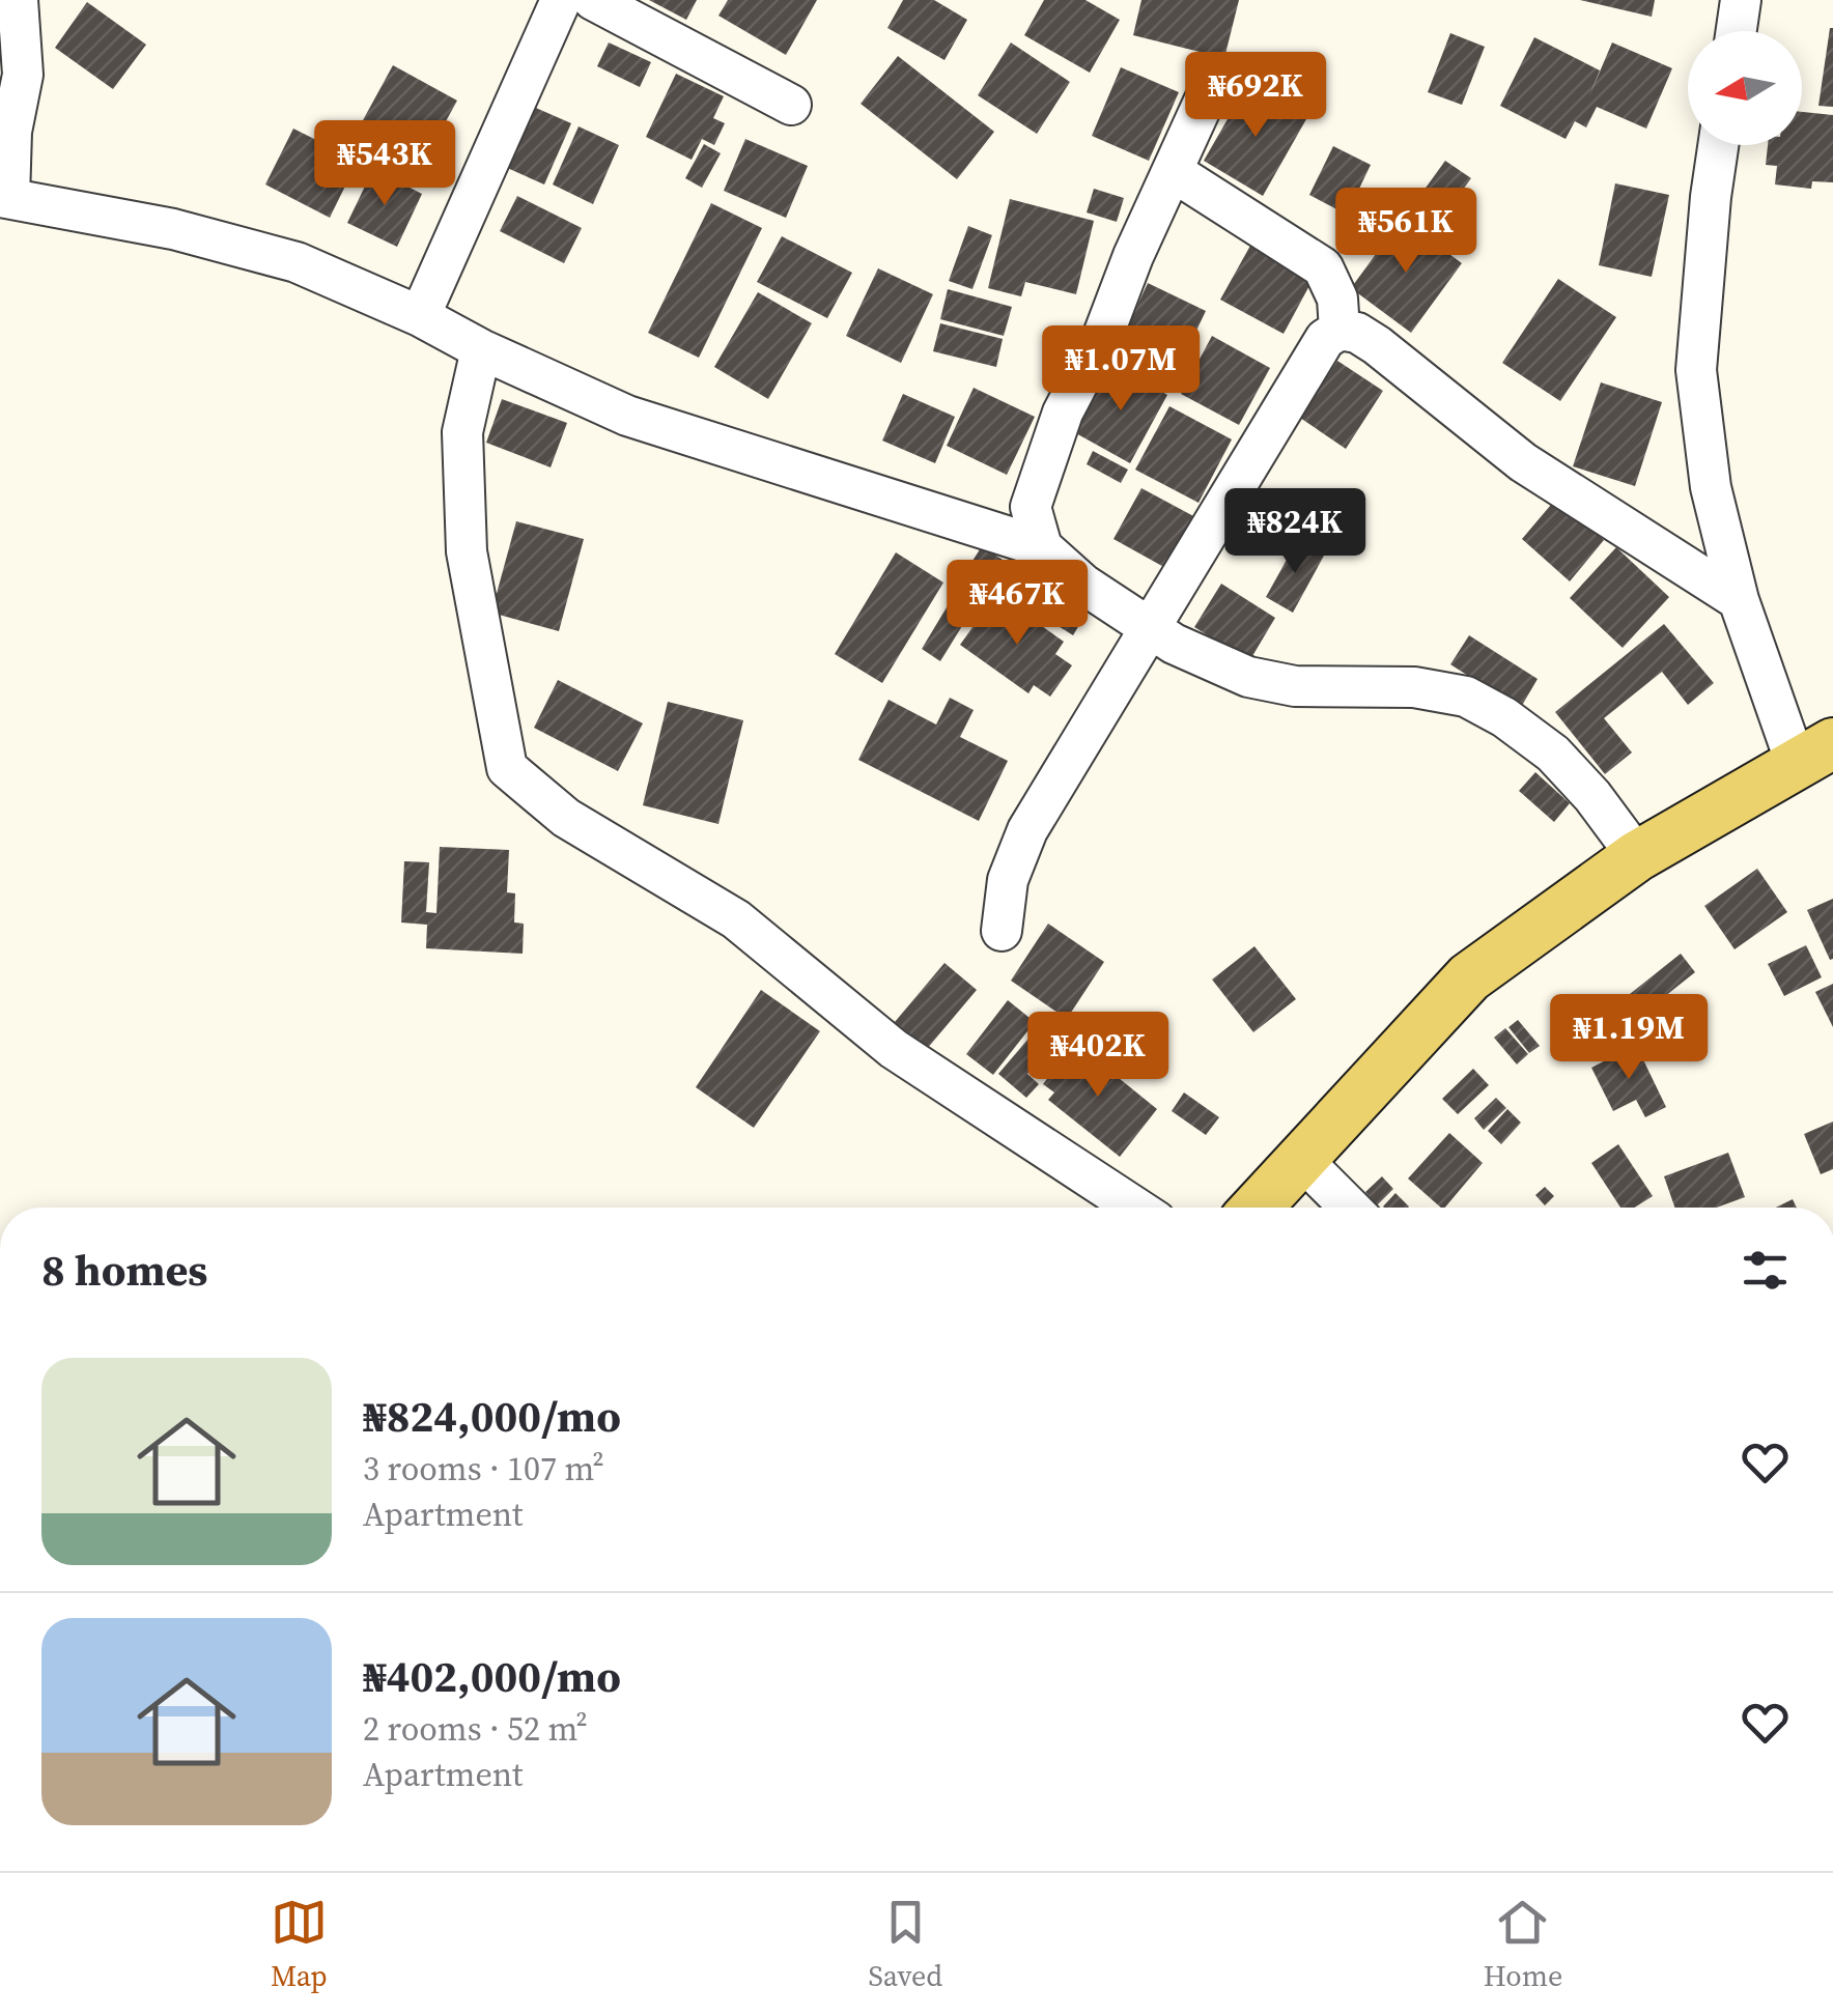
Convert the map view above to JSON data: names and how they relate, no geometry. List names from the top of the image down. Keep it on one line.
{"north":"left","page":{"price":["₦692K","₦543K","₦561K","₦1.07M","₦824K","₦467K","₦1.19M","₦402K"],"heading":"8 homes","list":[{"name":"₦824,000/mo","note":"3 rooms · 107 m² · Apartment"},{"name":"₦402,000/mo","note":"2 rooms · 52 m² · Apartment"}],"tabs":["Map","Saved","Home"]}}
